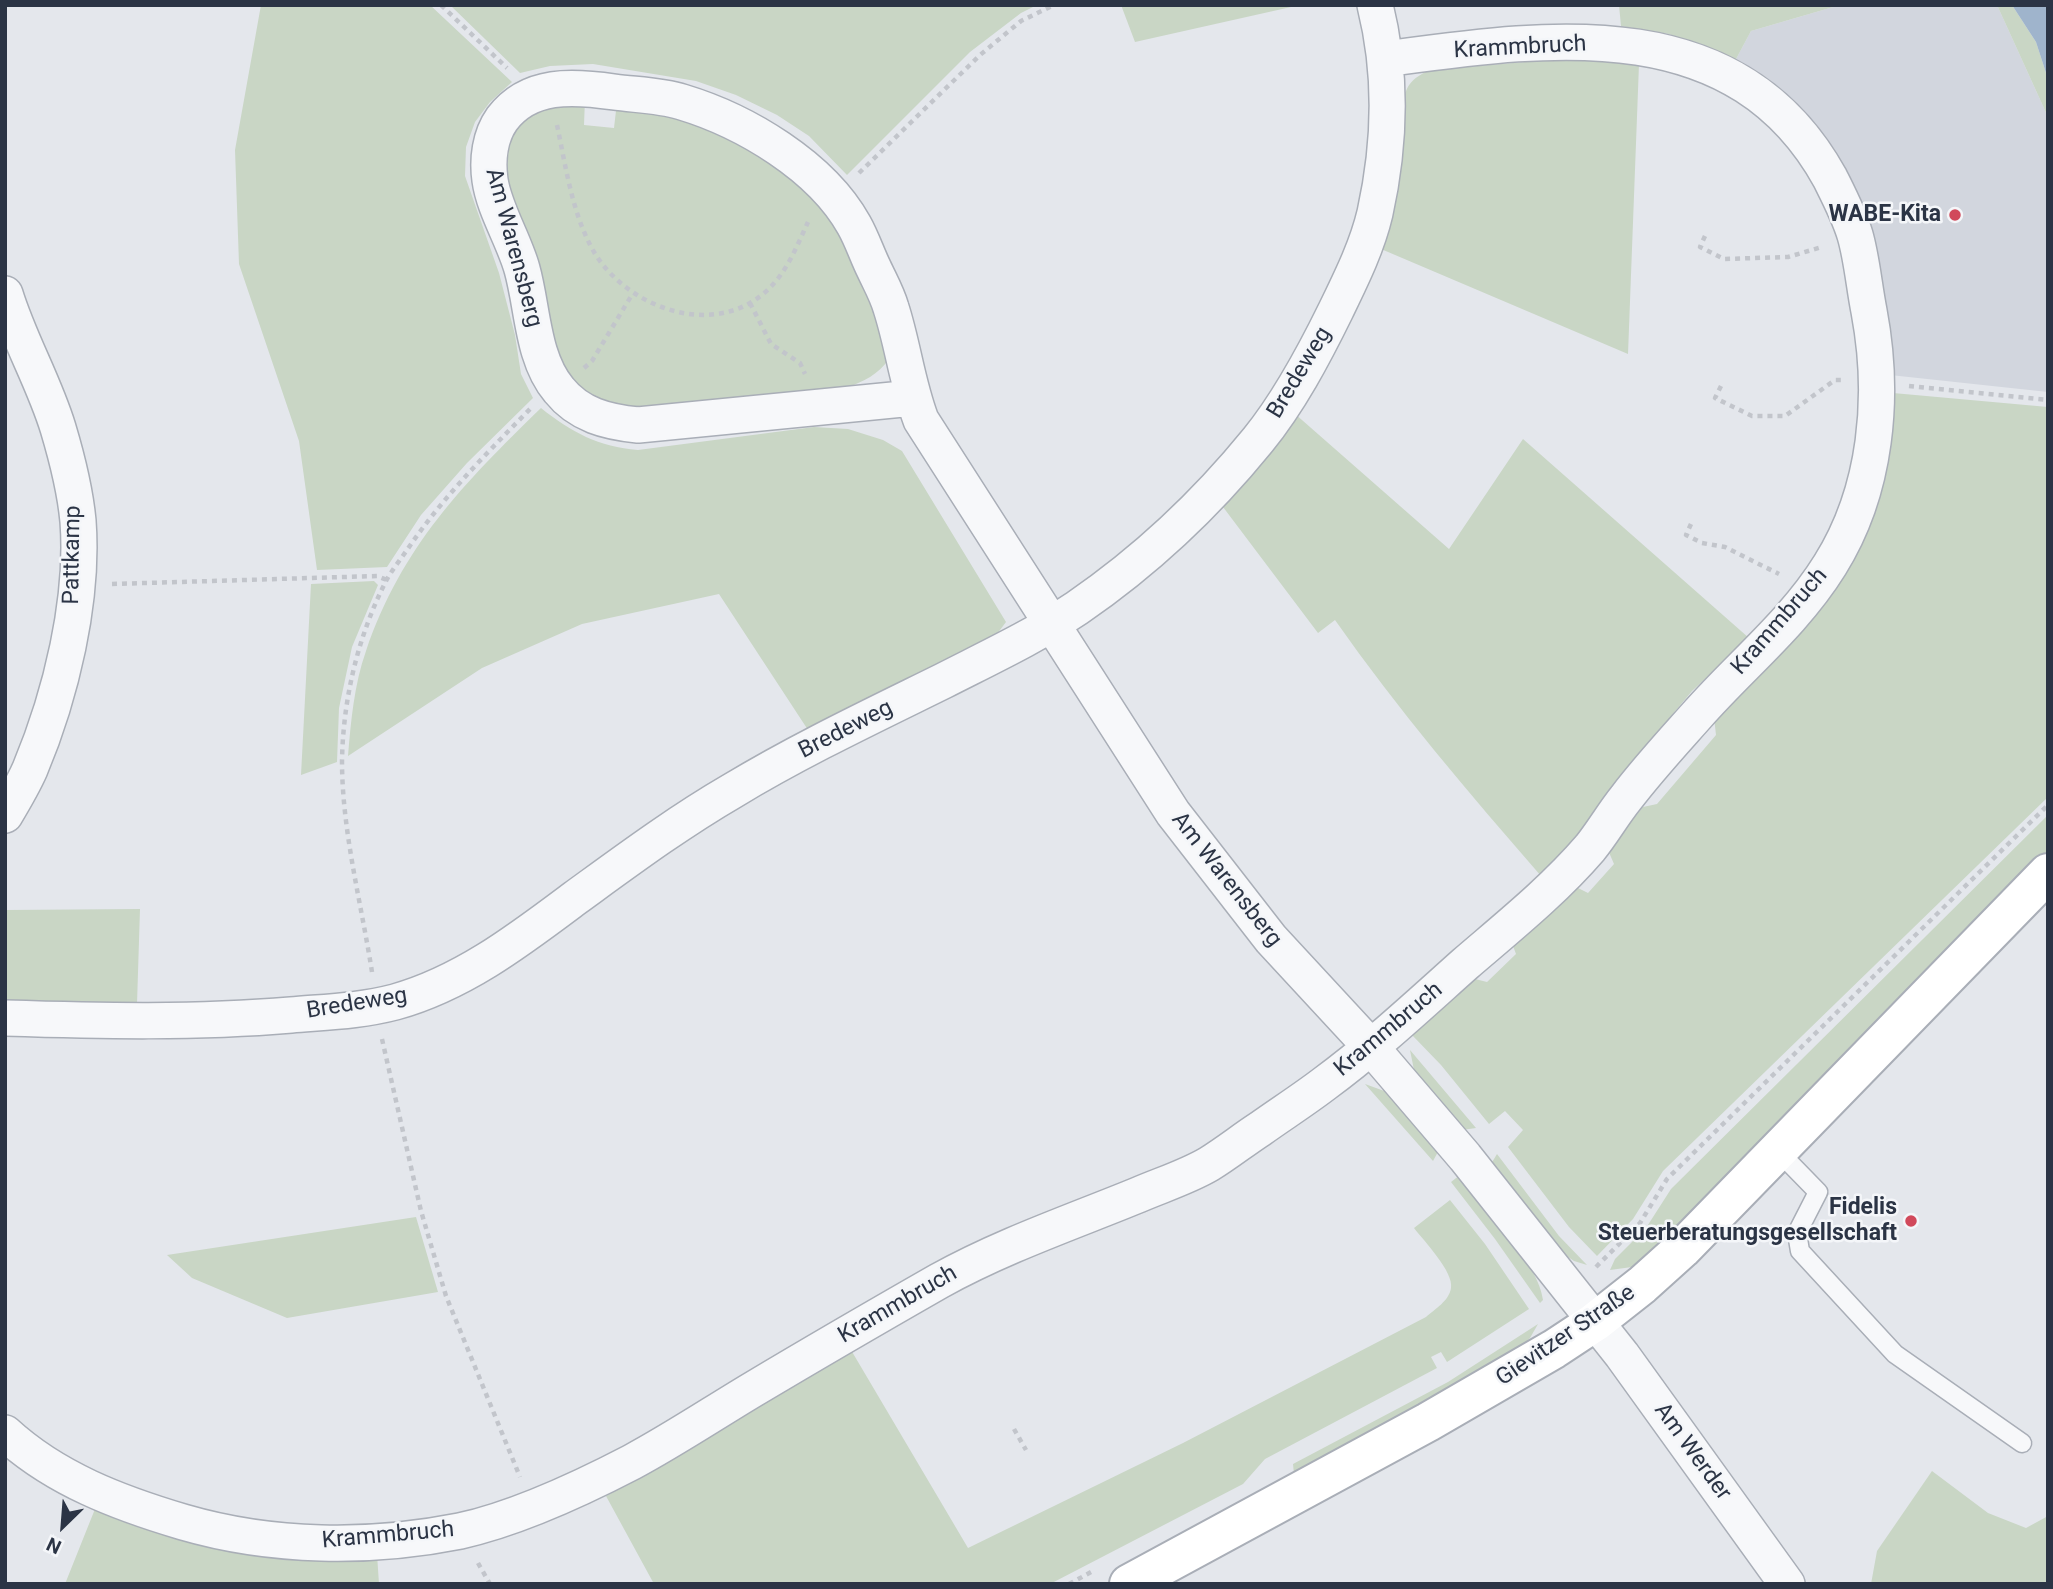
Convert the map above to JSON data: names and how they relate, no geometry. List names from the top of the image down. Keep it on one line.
{"streets":{"main road":["Gievitzer Straße"],"street":["Krammbruch","Am Warensberg","Bredeweg","Pattkamp","Am Werder"]},"crossings":[["Krammbruch","Am Warensberg"],["Krammbruch","Bredeweg"],["Am Warensberg","Bredeweg"],["Am Warensberg","Gievitzer Straße"],["Am Warensberg","Am Werder"],["Gievitzer Straße","Am Werder"]],"places":["WABE-Kita","Fidelis Steuerberatungsgesellschaft"],"north":"bottom left"}
